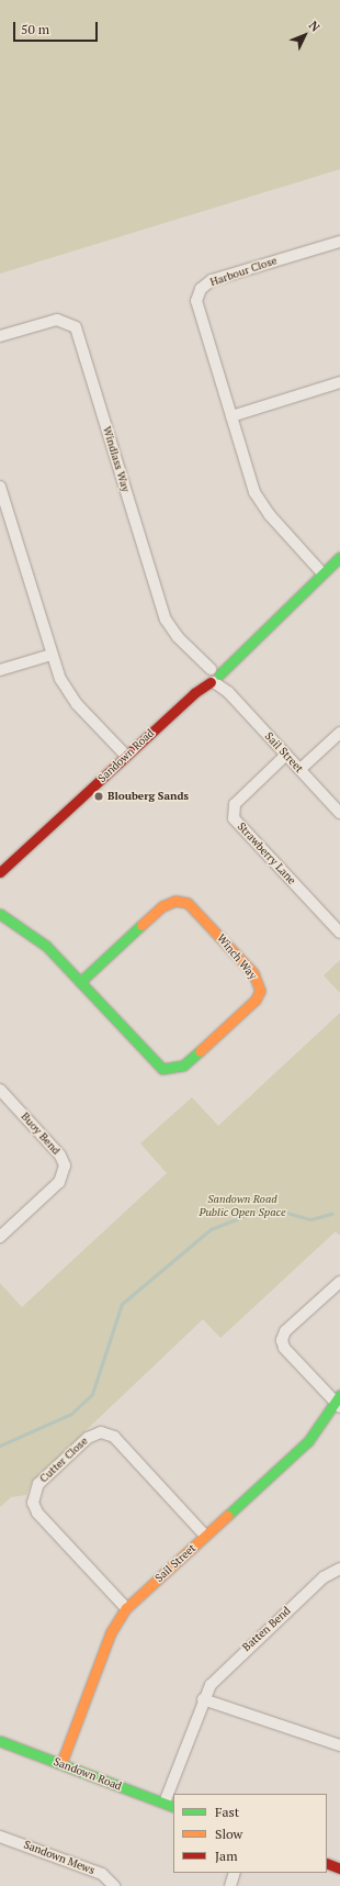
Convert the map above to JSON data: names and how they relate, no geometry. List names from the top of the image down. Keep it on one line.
{"streets":{"street":["Harbour Close","Windlass Way","Sail Street","Sandown Road","Strawberry Lane","Winch Way","Buoy Bend","Cutter Close","Batten Bend","Sandown Mews"]},"crossings":[["Harbour Close","Sandown Road"],["Windlass Way","Sail Street"],["Windlass Way","Sandown Road"],["Sail Street","Sandown Road"],["Sail Street","Strawberry Lane"],["Sail Street","Cutter Close"],["Sandown Road","Batten Bend"]],"parks":["Sandown Road Public Open Space"],"places":["Blouberg Sands"],"legend":["Fast","Slow","Jam"],"scale_bar":"50 m","north":"top right"}
